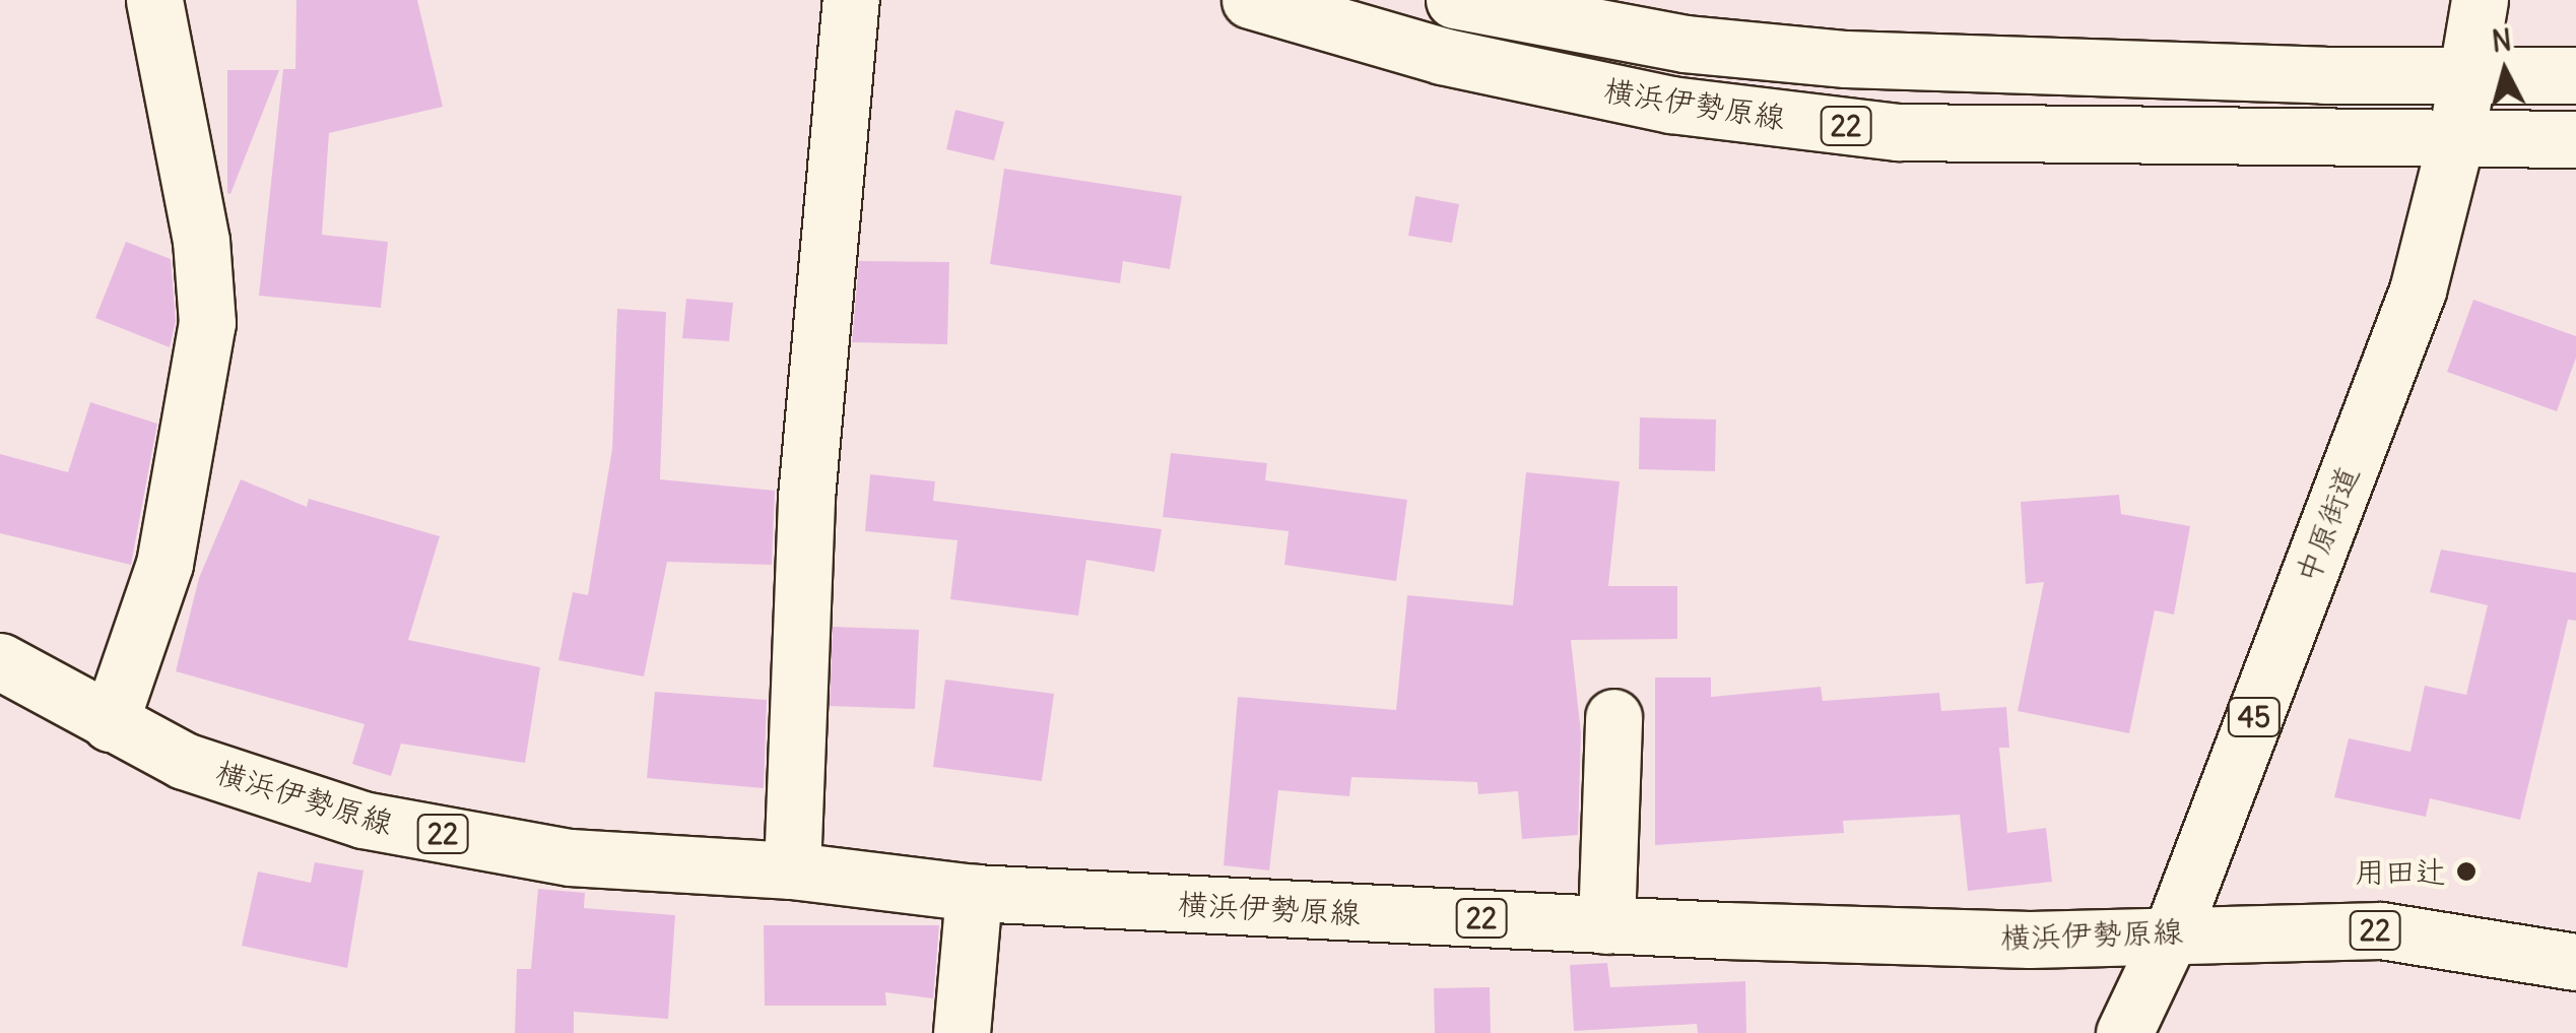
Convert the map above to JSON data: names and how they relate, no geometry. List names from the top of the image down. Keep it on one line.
{"streets":{"main road":["横浜伊勢原線","22","中原街道","45"]},"crossings":[["横浜伊勢原線","中原街道"]],"places":["用田辻"],"north":"top"}
